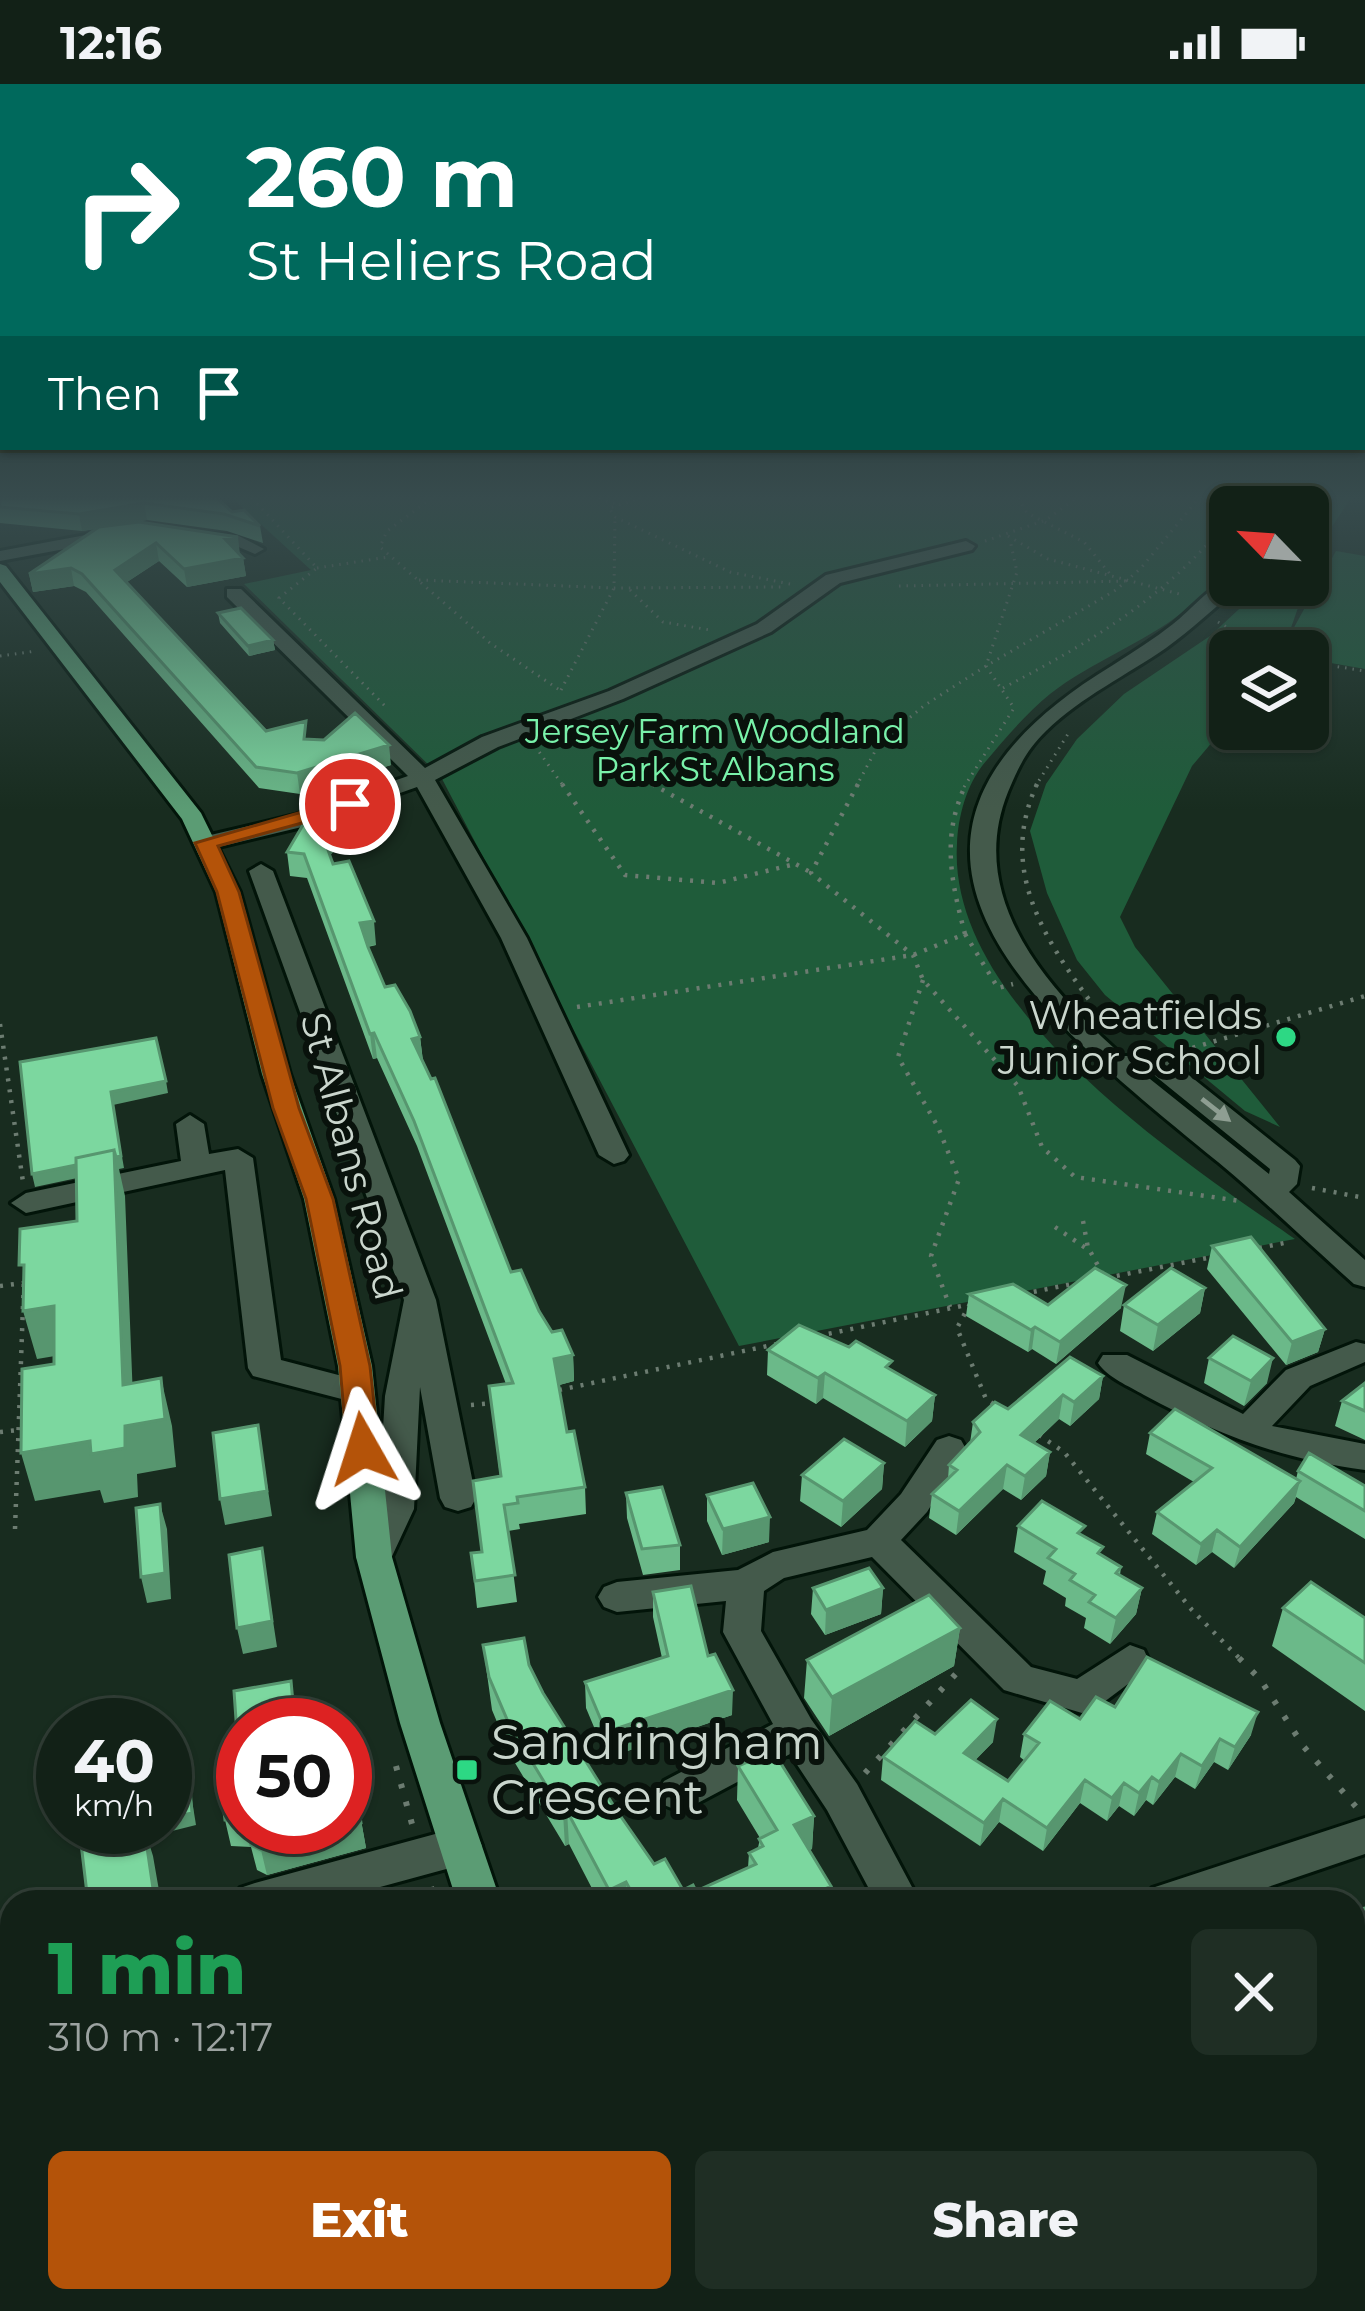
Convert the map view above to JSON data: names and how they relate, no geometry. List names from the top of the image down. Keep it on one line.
{"streets":{"main road":["St Albans Road"]},"parks":["Jersey Farm Woodland Park St Albans"],"places":{"other":["Wheatfields Junior School"],"transit":["Sandringham Crescent"]},"north":"top left","page":{"status":"12:16","turn":["260 m","St Heliers Road"],"then":"Then","speed":"40 km/h","limit":"50","heading":["1 min","310 m · 12:17"],"buttons":["Exit","Share"]}}
